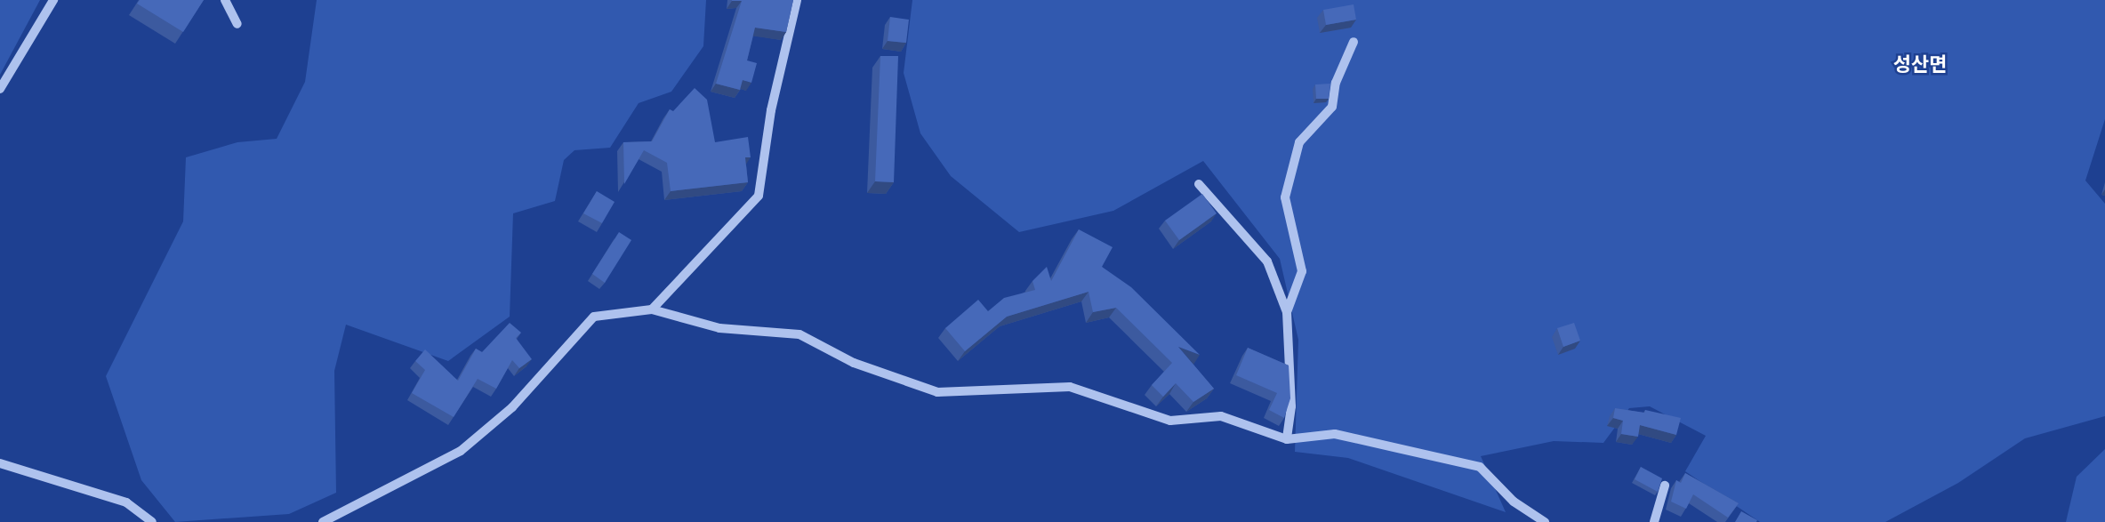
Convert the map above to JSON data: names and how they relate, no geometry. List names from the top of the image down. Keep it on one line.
{"districts":["성산면"]}
